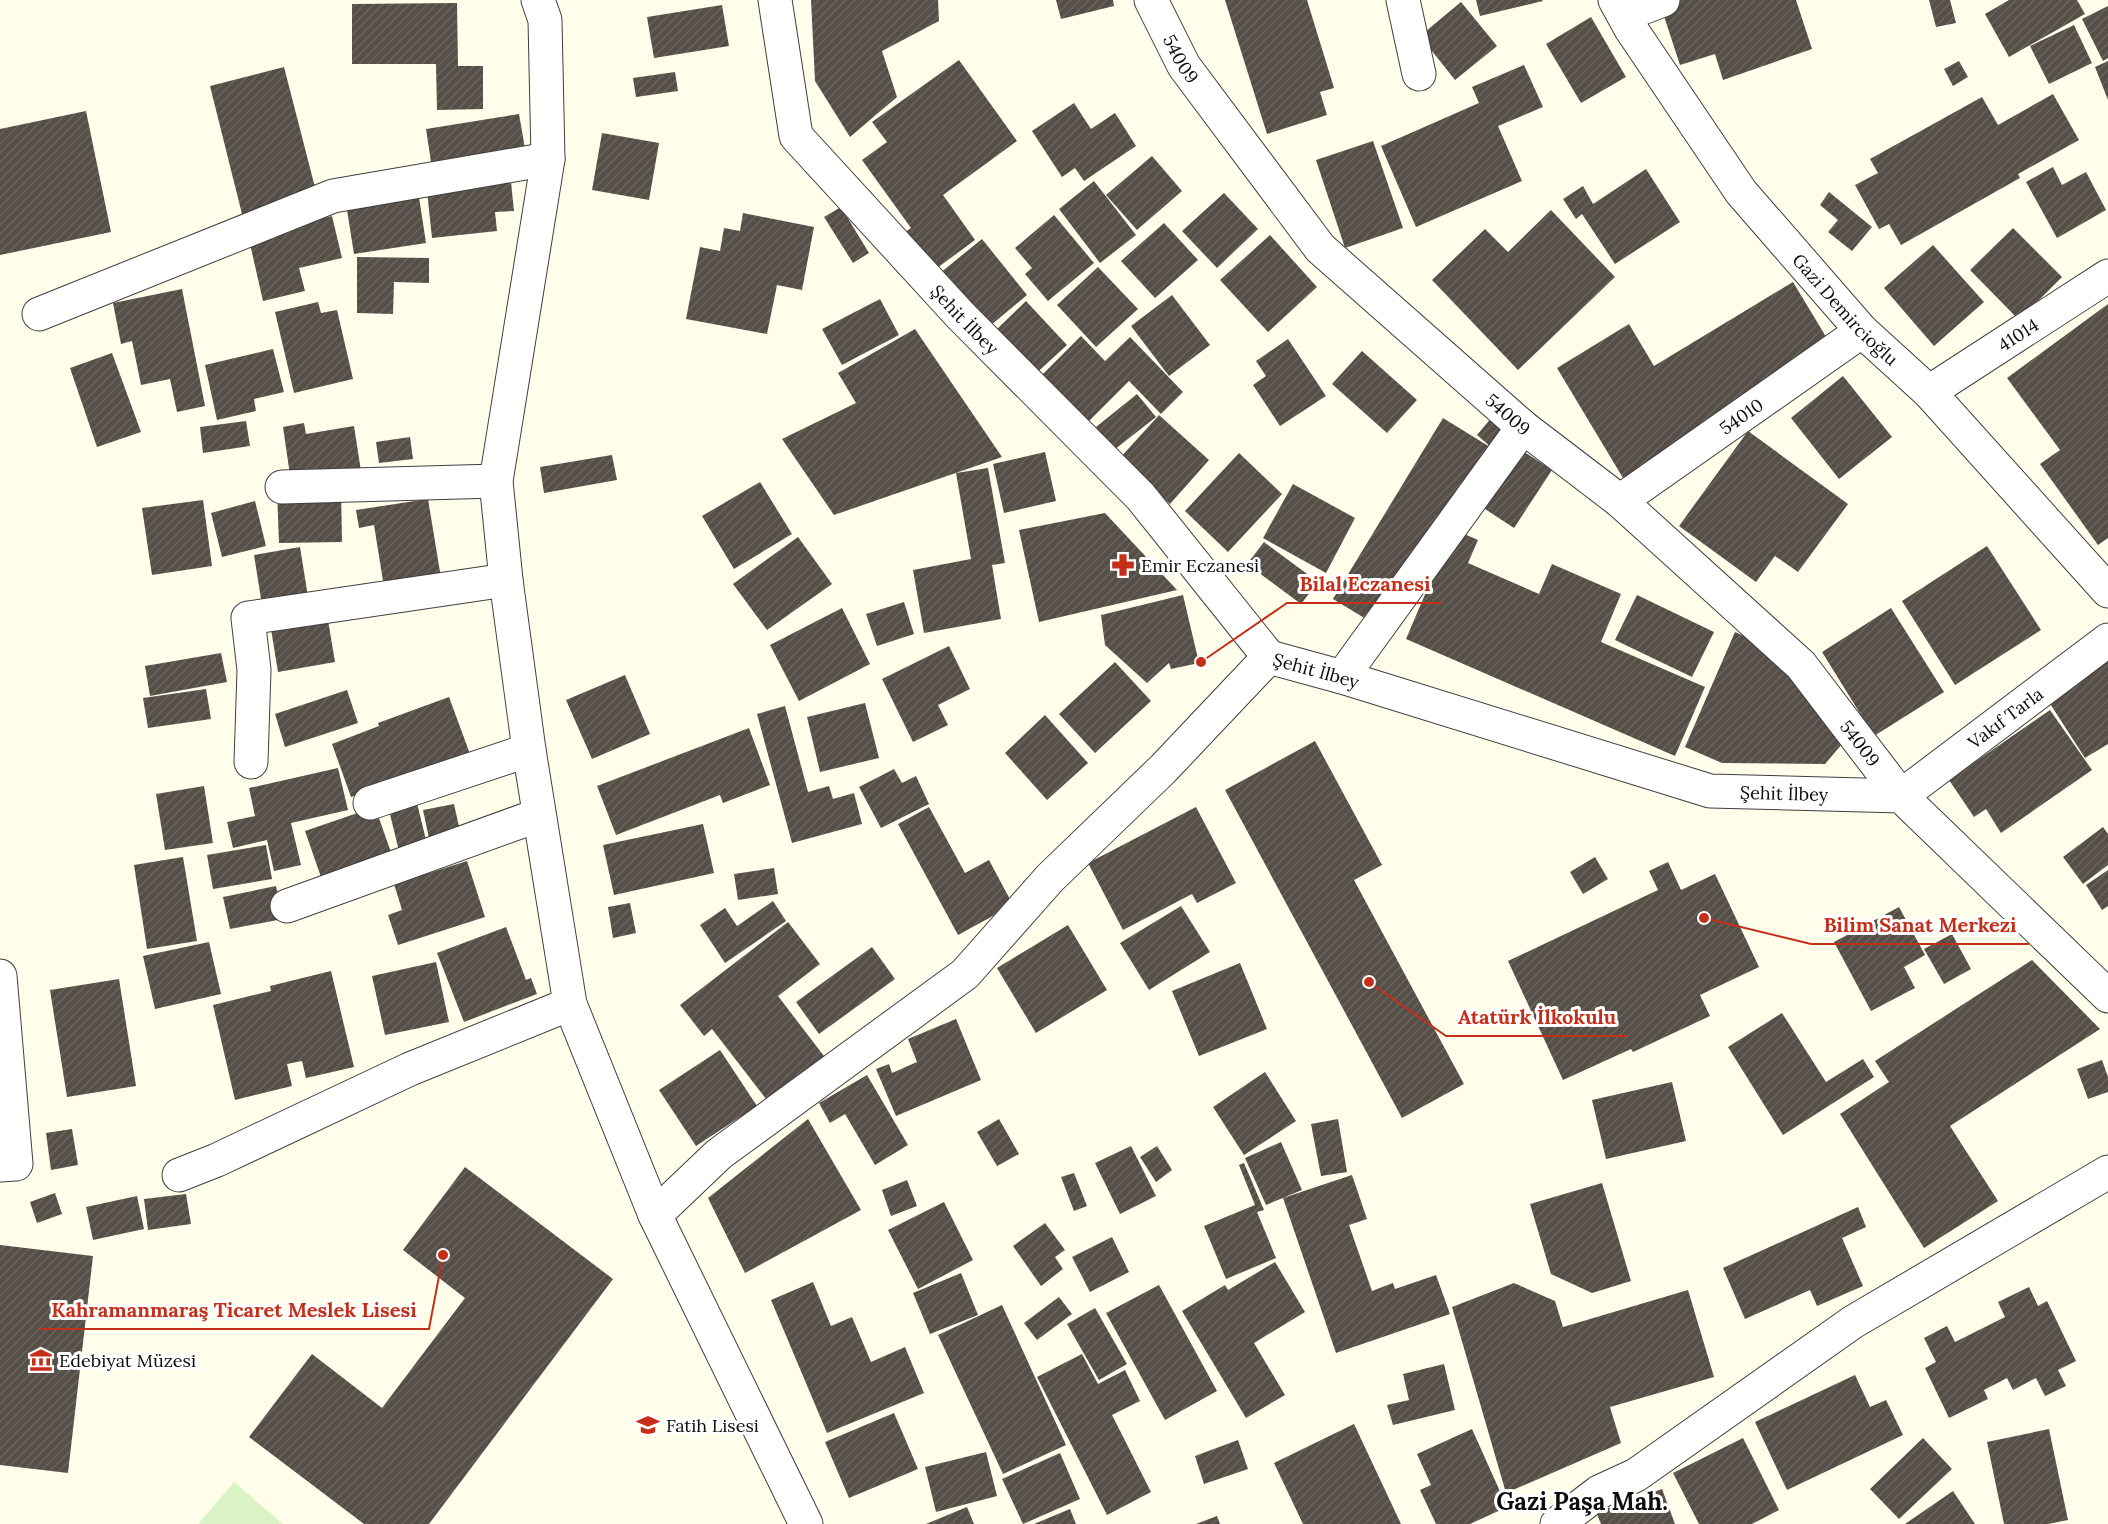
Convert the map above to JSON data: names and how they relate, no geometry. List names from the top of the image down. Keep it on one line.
{"streets":{"street":["54009","Gazi Demircioğlu","Şehit İlbey","41014","54010","Vakıf Tarla"]},"crossings":[["54009","Şehit İlbey"],["54009","54010"],["54009","Vakıf Tarla"],["Gazi Demircioğlu","41014"],["Gazi Demircioğlu","54010"],["Şehit İlbey","Vakıf Tarla"]],"districts":["Gazi Paşa Mah."],"places":{"pharmacy":["Emir Eczanesi"],"other":["Bilal Eczanesi","Bilim Sanat Merkezi","Atatürk İlkokulu","Kahramanmaraş Ticaret Meslek Lisesi"],"museum":["Edebiyat Müzesi"],"school or university":["Fatih Lisesi"]}}
